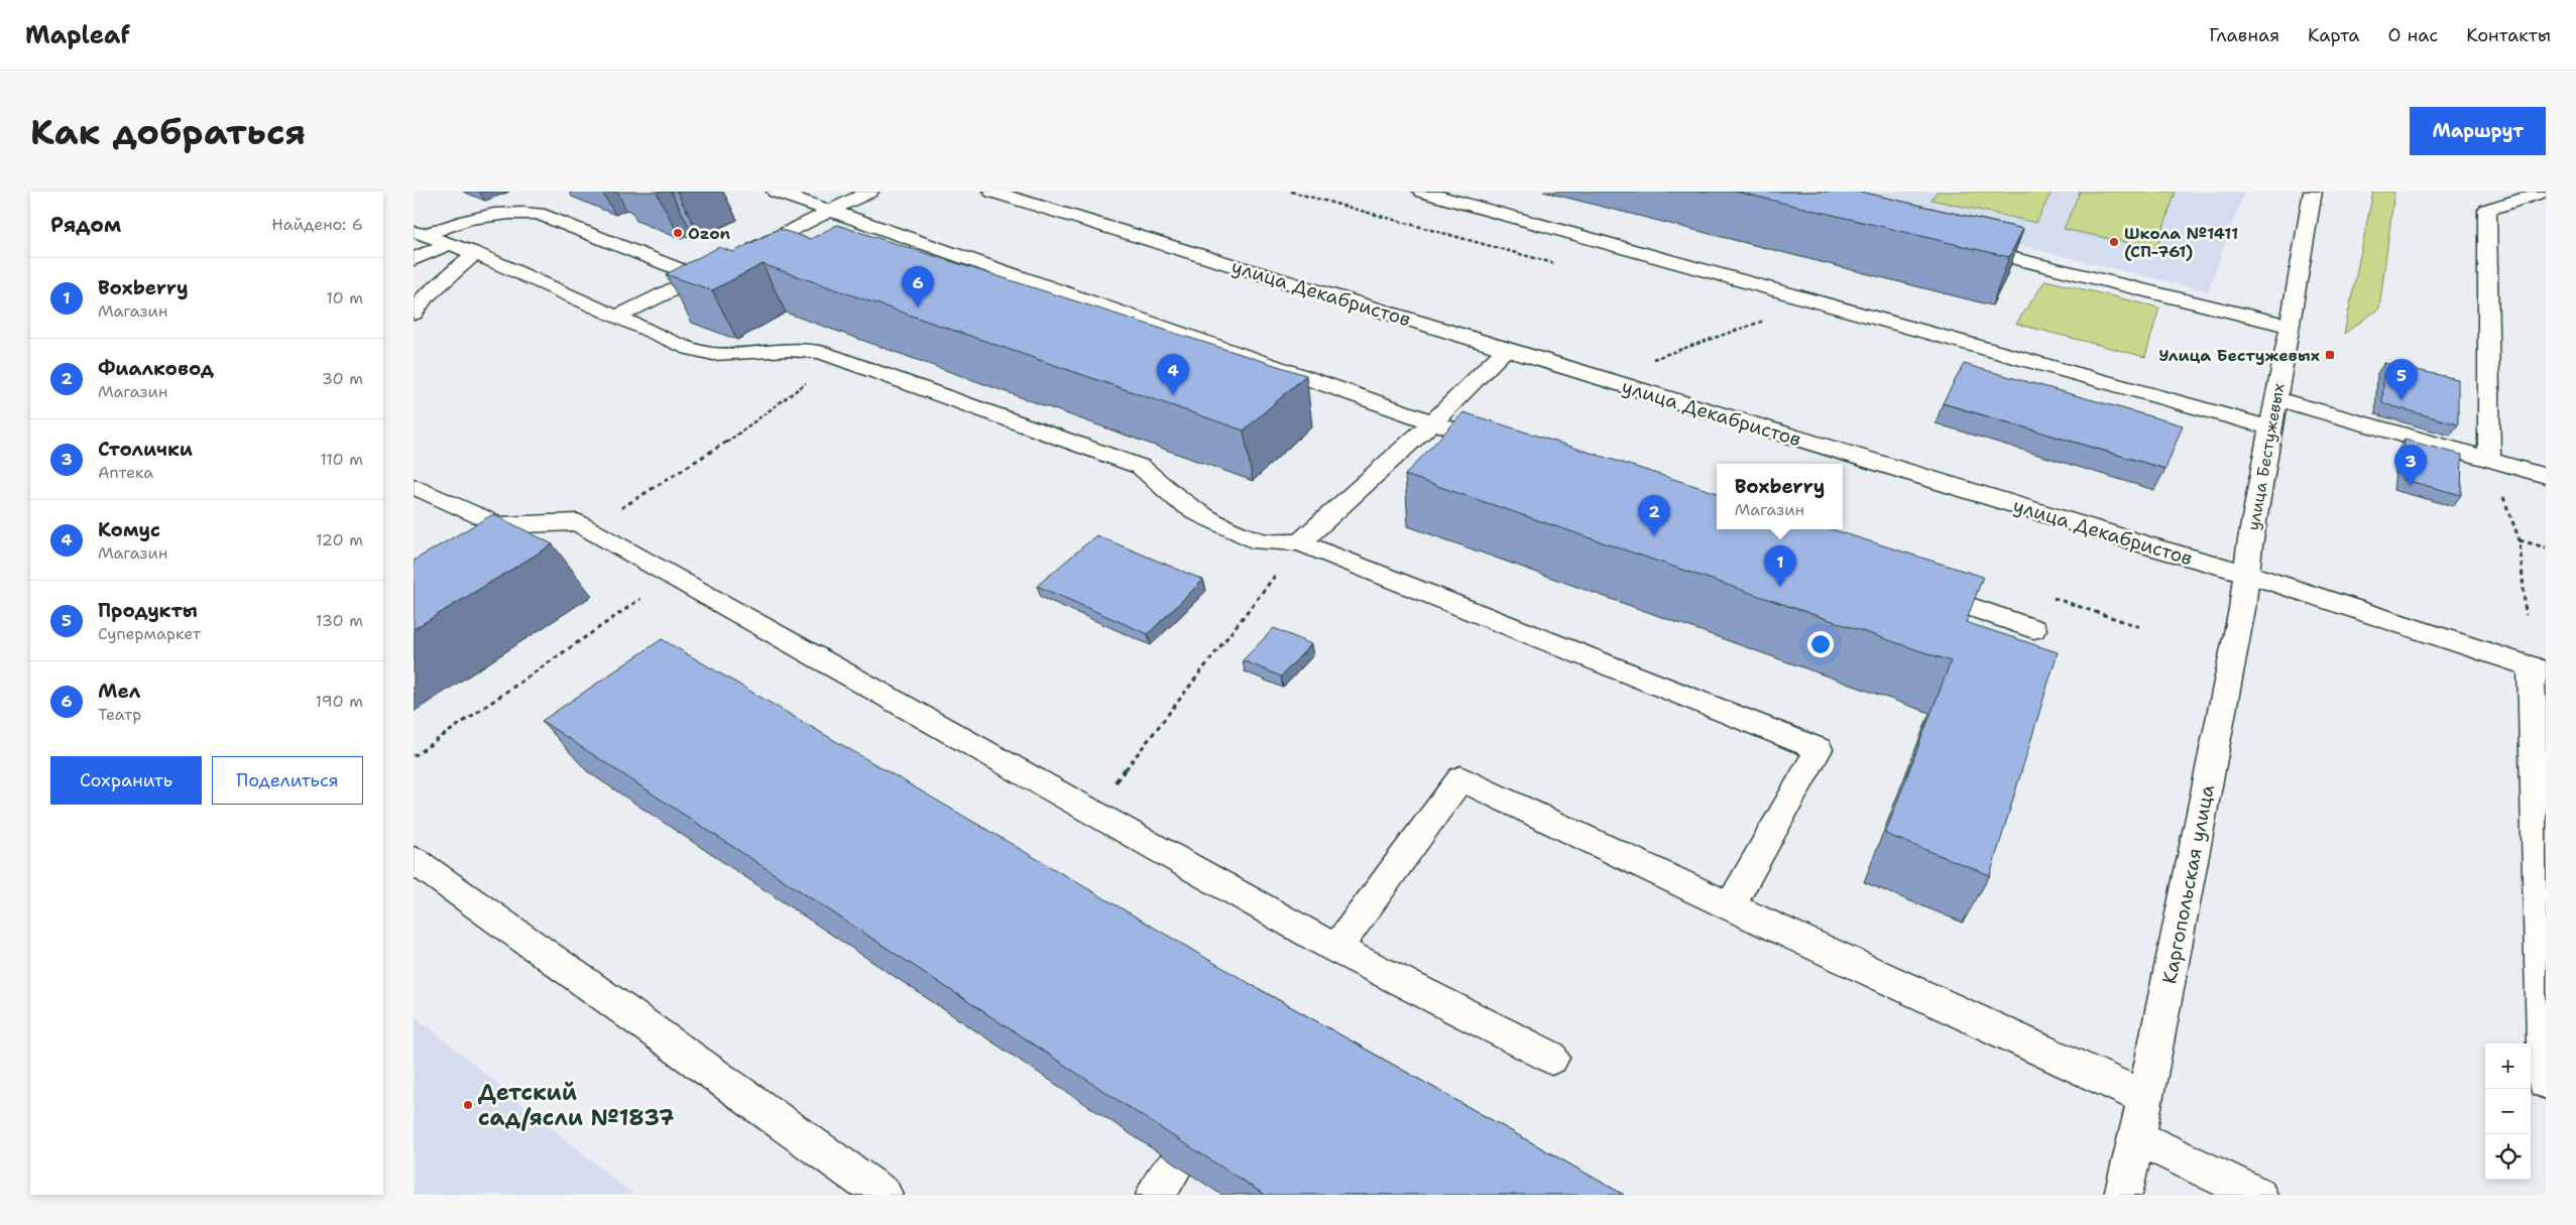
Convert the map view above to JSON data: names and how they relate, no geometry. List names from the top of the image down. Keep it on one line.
{"streets":{"main road":["улица Декабристов","улица Бестужевых","Каргопольская улица"]},"crossings":[["улица Декабристов","улица Бестужевых"],["улица Декабристов","Каргопольская улица"],["улица Бестужевых","Каргопольская улица"]],"places":{"other":["Ozon","Школа №1411 (СП-761)","Детский сад/ясли №1837"],"transit":["Улица Бестужевых"]},"page":{"header":"Mapleaf","nav":["Главная","Карта","О нас","Контакты"],"buttons":["Маршрут",["Сохранить","Поделиться"]],"title":"Как добраться","heading":["Рядом","Найдено: 6"],"list":[{"mark":"1","name":"Boxberry","note":"Магазин","value":"10 m"},{"mark":"2","name":"Фиалковод","note":"Магазин","value":"30 m"},{"mark":"3","name":"Столички","note":"Аптека","value":"110 m"},{"mark":"4","name":"Комус","note":"Магазин","value":"120 m"},{"mark":"5","name":"Продукты","note":"Супермаркет","value":"130 m"},{"mark":"6","name":"Мел","note":"Театр","value":"190 m"}],"pins":["6","4","5","3","2","1"],"popup":["Boxberry","Магазин"],"map_buttons":["+","−"]}}
